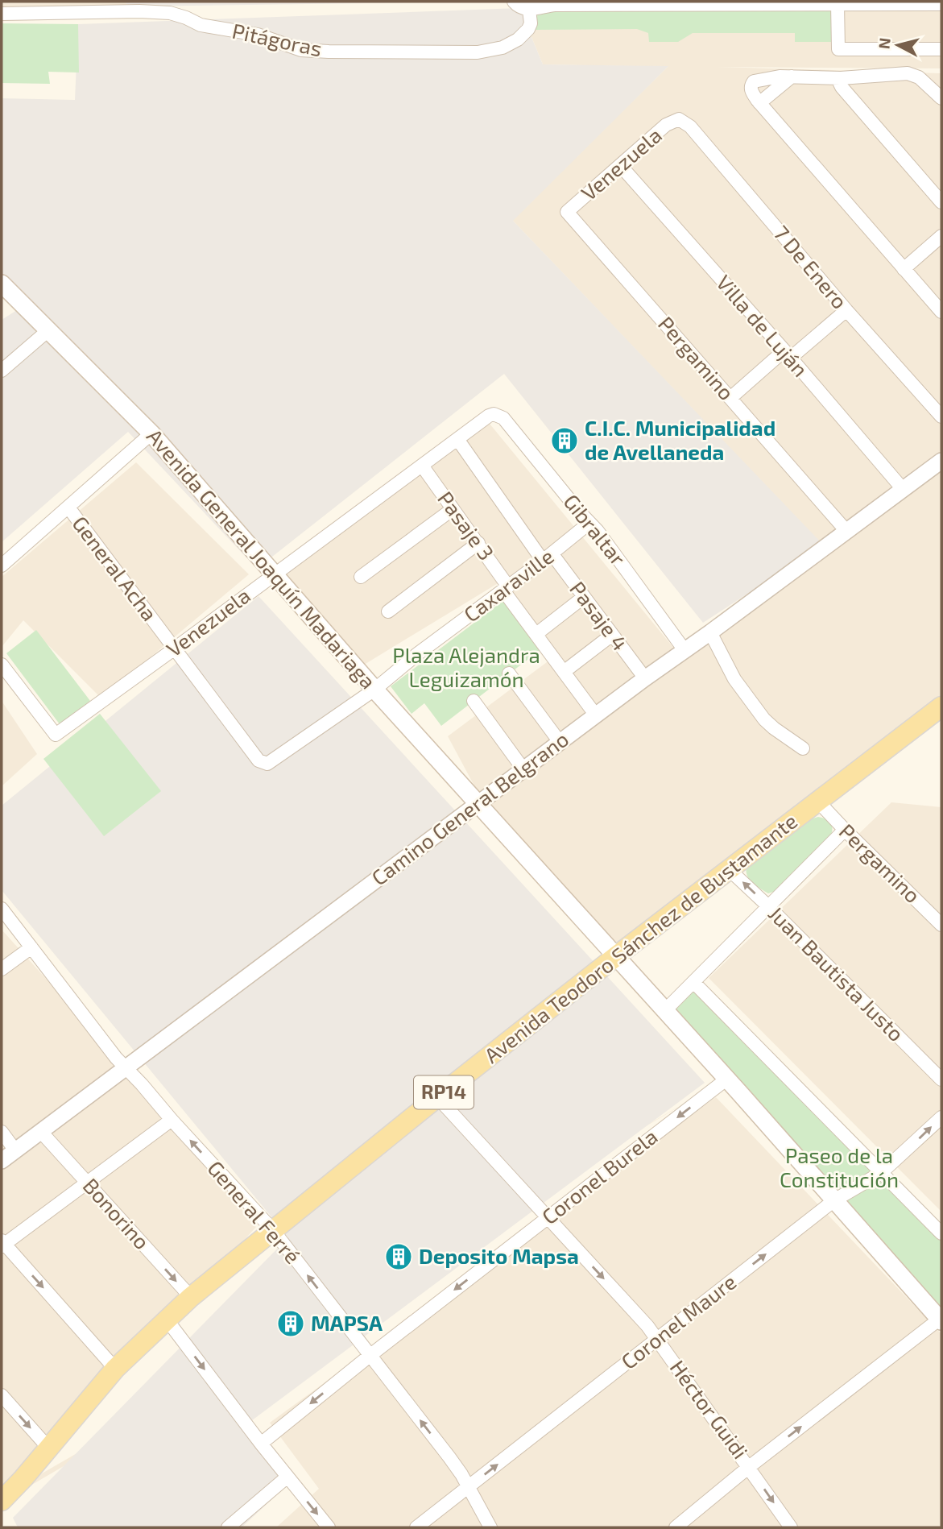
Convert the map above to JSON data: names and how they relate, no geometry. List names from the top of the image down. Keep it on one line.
{"streets":{"main road":["Avenida General Joaquín Madariaga","Avenida Teodoro Sánchez de Bustamante","RP14"],"street":["Pitágoras","Venezuela","7 De Enero","Villa de Luján","Pergamino","Pasaje 3","Gibraltar","General Acha","Caxaraville","Pasaje 4","Camino General Belgrano","Juan Bautista Justo","Coronel Burela","General Ferré","Bonorino","Coronel Maure","Héctor Guidi"]},"crossings":[["Venezuela","7 De Enero"],["Venezuela","Villa de Luján"],["Venezuela","Pergamino"],["Venezuela","Pasaje 3"],["Venezuela","Gibraltar"],["Venezuela","Avenida General Joaquín Madariaga"],["Venezuela","General Acha"],["Venezuela","Pasaje 4"],["Villa de Luján","Camino General Belgrano"],["Pergamino","Camino General Belgrano"],["Pergamino","Avenida Teodoro Sánchez de Bustamante"],["Pasaje 3","Caxaraville"],["Pasaje 3","Camino General Belgrano"],["Gibraltar","Caxaraville"],["Gibraltar","Camino General Belgrano"],["Avenida General Joaquín Madariaga","Caxaraville"],["Avenida General Joaquín Madariaga","Camino General Belgrano"],["Avenida General Joaquín Madariaga","Avenida Teodoro Sánchez de Bustamante"],["Avenida General Joaquín Madariaga","Coronel Burela"],["Avenida General Joaquín Madariaga","Coronel Maure"],["General Acha","Caxaraville"],["Caxaraville","Pasaje 4"],["Pasaje 4","Camino General Belgrano"],["Camino General Belgrano","General Ferré"],["Camino General Belgrano","Bonorino"],["Avenida Teodoro Sánchez de Bustamante","Juan Bautista Justo"],["Avenida Teodoro Sánchez de Bustamante","General Ferré"],["Avenida Teodoro Sánchez de Bustamante","Bonorino"],["Avenida Teodoro Sánchez de Bustamante","Héctor Guidi"],["Coronel Burela","General Ferré"],["Coronel Burela","Héctor Guidi"],["General Ferré","Coronel Maure"],["Coronel Maure","Héctor Guidi"]],"one_way":["Coronel Burela","General Ferré","Coronel Maure","Héctor Guidi"],"parks":["Plaza Alejandra Leguizamón","Paseo de la Constitución"],"places":{"building":["C.I.C. Municipalidad de Avellaneda","Deposito Mapsa","MAPSA"]},"north":"left"}
